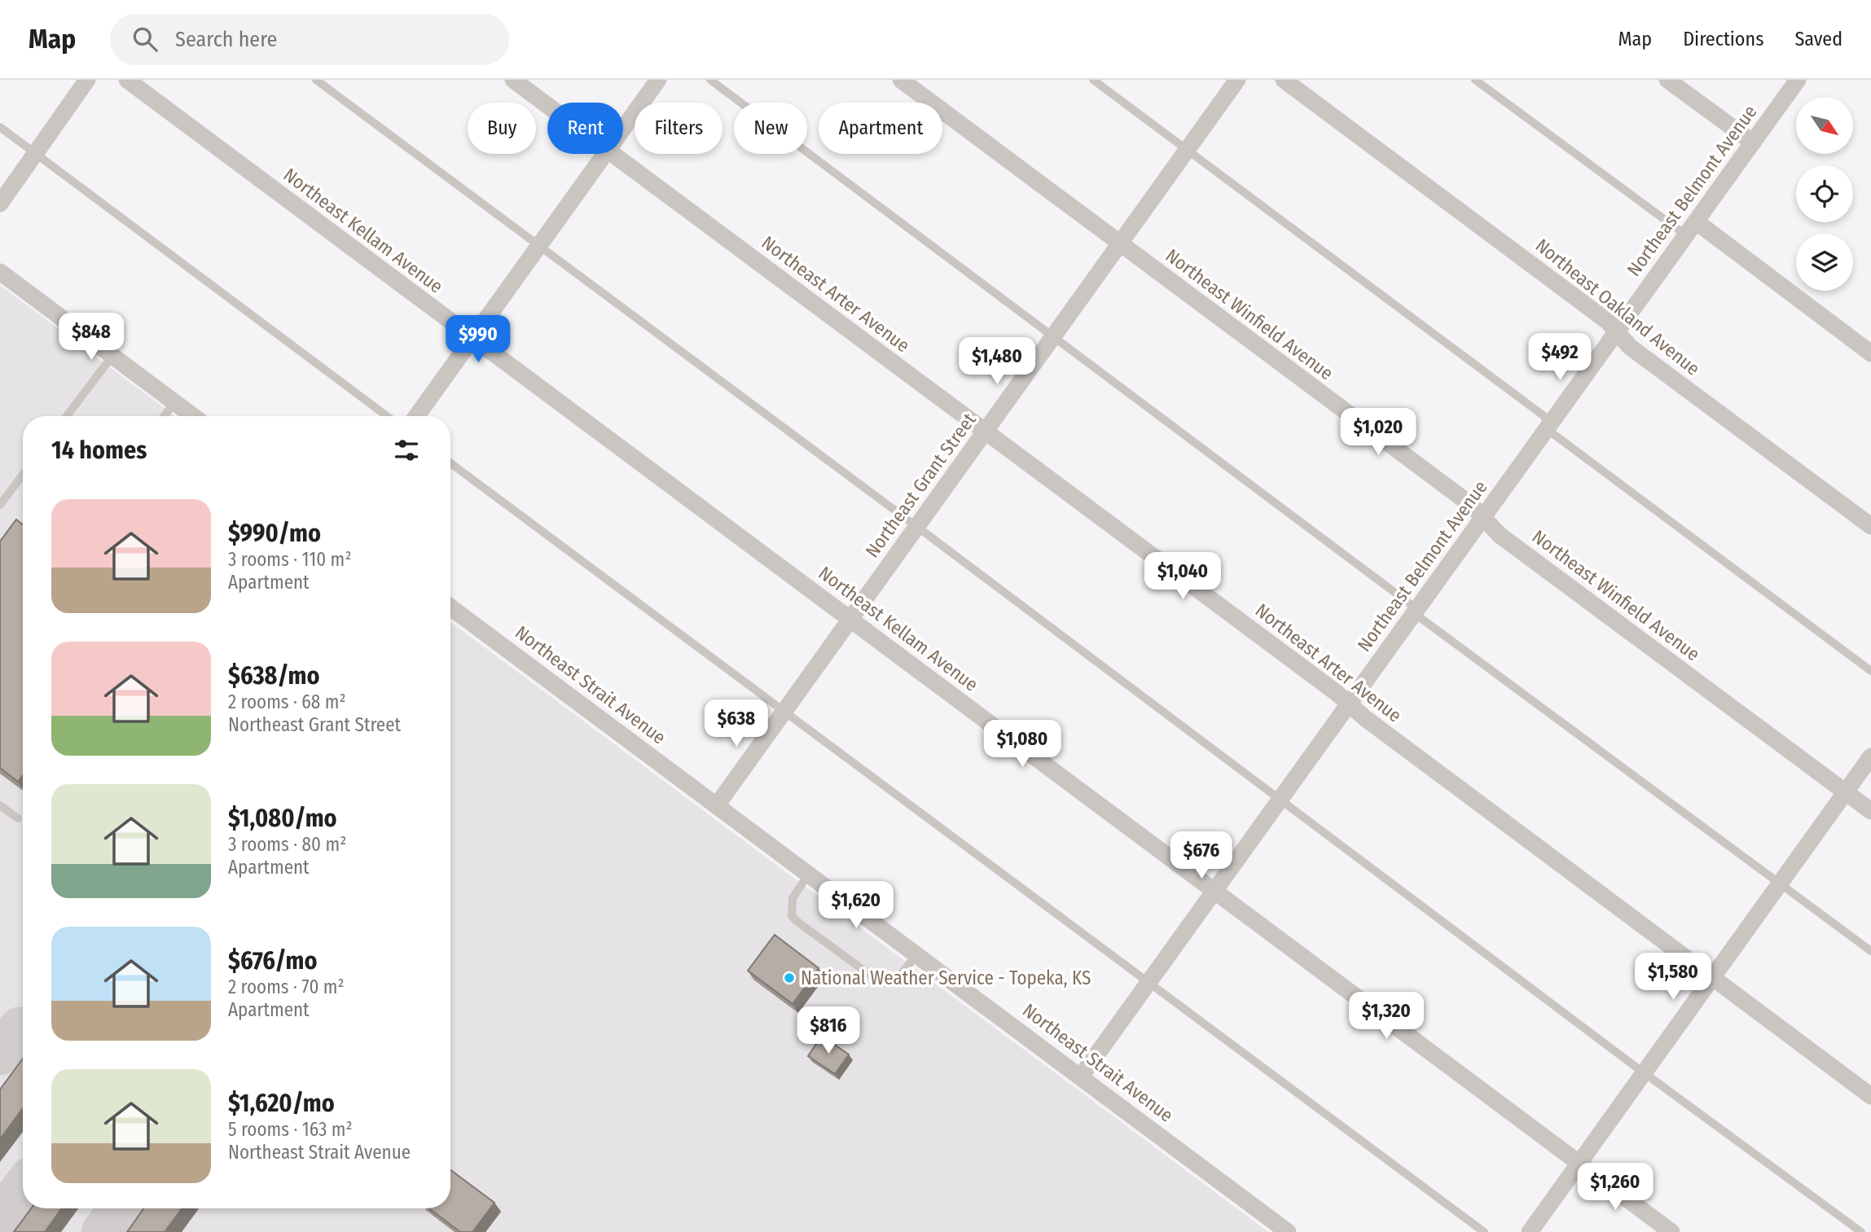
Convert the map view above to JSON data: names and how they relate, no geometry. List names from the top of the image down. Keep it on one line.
{"streets":{"street":["Northeast Belmont Avenue","Northeast Kellam Avenue","Northeast Arter Avenue","Northeast Oakland Avenue","Northeast Winfield Avenue","Northeast Grant Street","Northeast Strait Avenue"]},"crossings":[["Northeast Belmont Avenue","Northeast Kellam Avenue"],["Northeast Belmont Avenue","Northeast Arter Avenue"],["Northeast Belmont Avenue","Northeast Oakland Avenue"],["Northeast Belmont Avenue","Northeast Winfield Avenue"],["Northeast Belmont Avenue","Northeast Strait Avenue"],["Northeast Kellam Avenue","Northeast Grant Street"],["Northeast Arter Avenue","Northeast Grant Street"],["Northeast Winfield Avenue","Northeast Grant Street"],["Northeast Grant Street","Northeast Strait Avenue"]],"places":["National Weather Service - Topeka, KS"],"north":"bottom right","page":{"header":"Map","search":"Search here","nav":["Map","Directions","Saved"],"chip":["Buy","Rent","Filters","New","Apartment"],"price":["$848","$990","$492","$1,480","$1,020","$1,040","$638","$1,080","$676","$1,620","$1,580","$1,320","$816","$1,260"],"heading":"14 homes","list":[{"name":"$990/mo","note":"3 rooms · 110 m² · Apartment"},{"name":"$638/mo","note":"2 rooms · 68 m² · Northeast Grant Street"},{"name":"$1,080/mo","note":"3 rooms · 80 m² · Apartment"},{"name":"$676/mo","note":"2 rooms · 70 m² · Apartment"},{"name":"$1,620/mo","note":"5 rooms · 163 m² · Northeast Strait Avenue"}]}}
